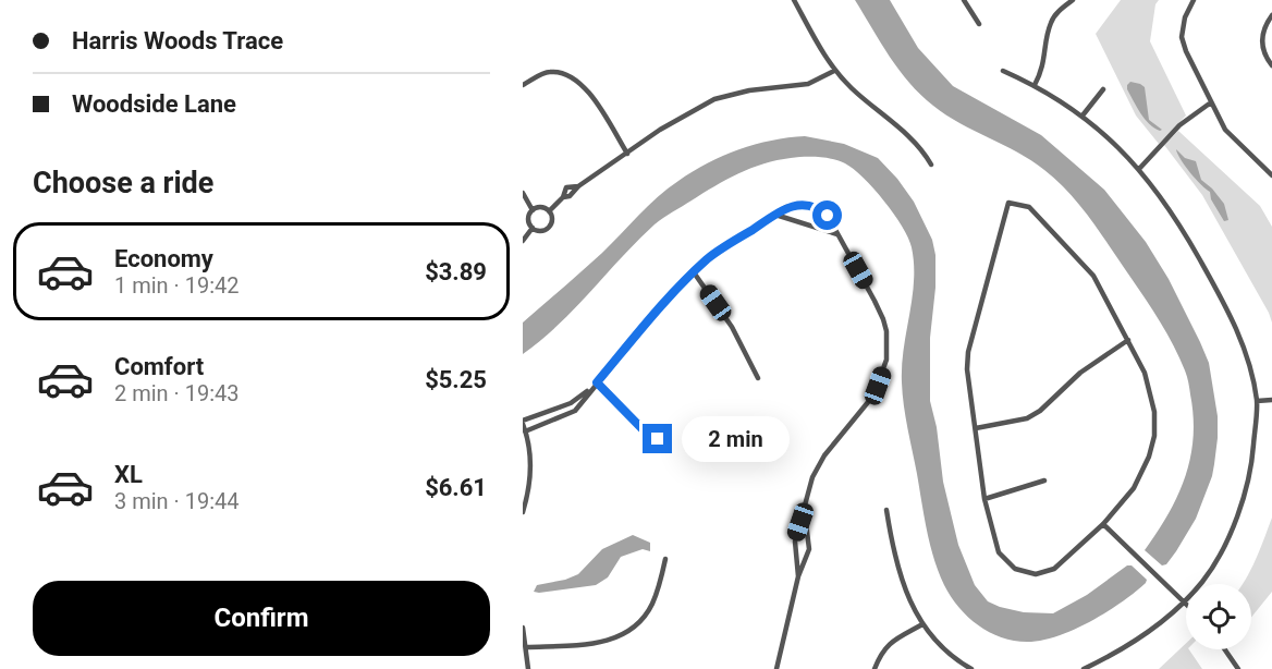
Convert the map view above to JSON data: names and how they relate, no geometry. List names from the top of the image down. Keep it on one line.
{"page":{"banner":["Harris Woods Trace","Woodside Lane"],"heading":"Choose a ride","list":[{"name":"Economy","note":"1 min · 19:42","value":"$3.89"},{"name":"Comfort","note":"2 min · 19:43","value":"$5.25"},{"name":"XL","note":"3 min · 19:44","value":"$6.61"}],"bubble":"2 min","buttons":"Confirm"}}
